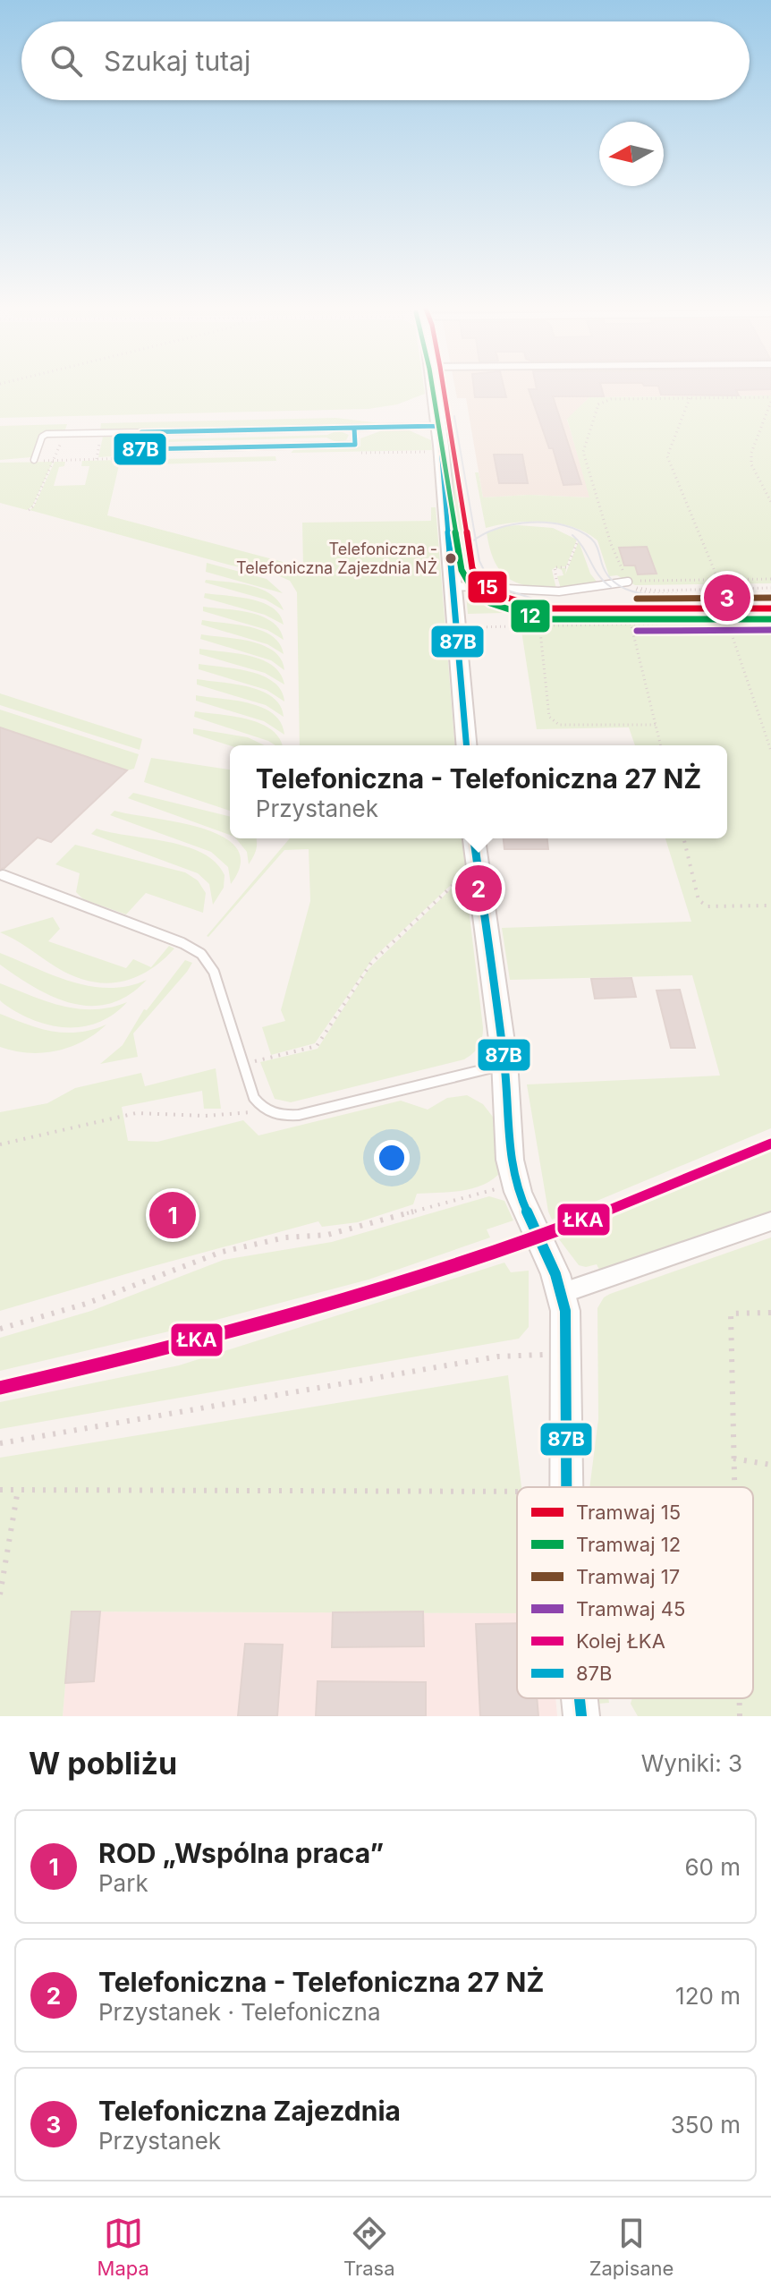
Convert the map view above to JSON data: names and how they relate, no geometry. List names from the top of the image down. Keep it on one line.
{"places":["Telefoniczna - Telefoniczna Zajezdnia NŻ"],"lines":["tram line 15","tram line 12","transit line 87B","tram line 17","tram line 45","rail line ŁKA"],"legend":["Tramwaj 15","Tramwaj 12","Tramwaj 17","Tramwaj 45","Kolej ŁKA","87B"],"north":"left","page":{"search":"Szukaj tutaj","pins":["3","2","1"],"popup":["Telefoniczna - Telefoniczna 27 NŻ","Przystanek"],"heading":["W pobliżu","Wyniki: 3"],"list":[{"mark":"1","name":"ROD „Wspólna praca”","note":"Park","value":"60 m"},{"mark":"2","name":"Telefoniczna - Telefoniczna 27 NŻ","note":"Przystanek · Telefoniczna","value":"120 m"},{"mark":"3","name":"Telefoniczna Zajezdnia","note":"Przystanek","value":"350 m"}],"nav":["Mapa","Trasa","Zapisane"]}}
